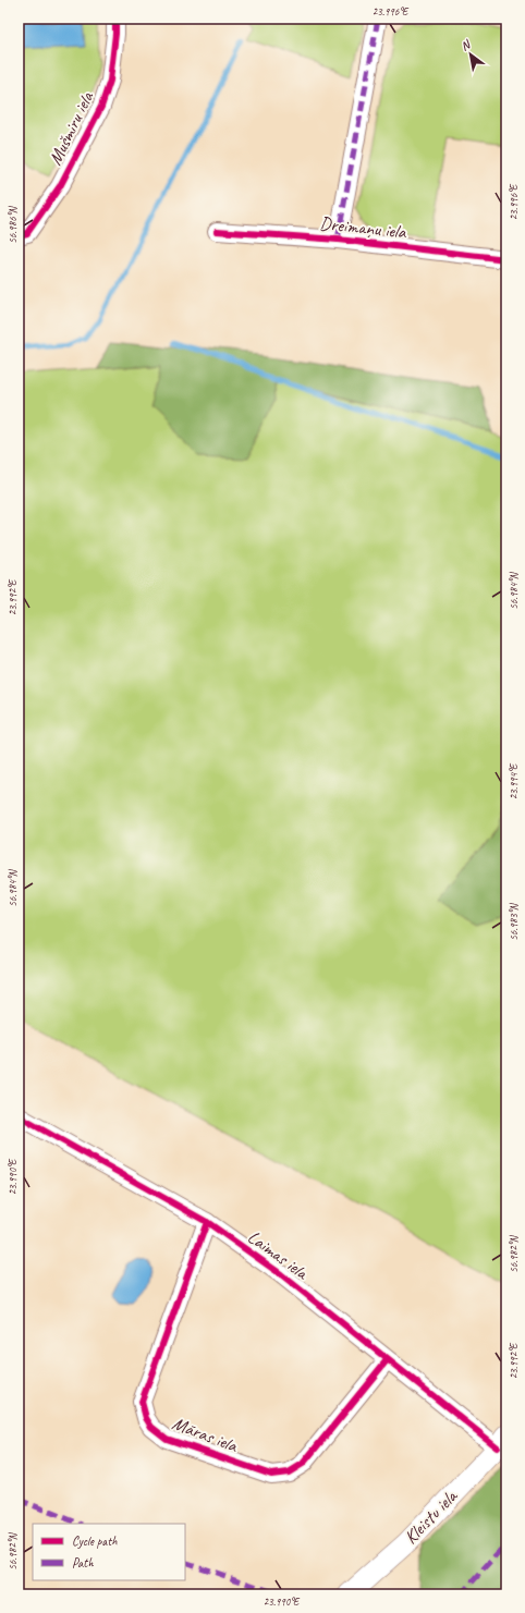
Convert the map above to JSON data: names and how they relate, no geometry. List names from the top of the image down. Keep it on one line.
{"streets":{"street":["Mušmiru iela","Dreimaņu iela","Laimas iela","Māras iela","Kleistu iela"]},"crossings":[["Laimas iela","Māras iela"],["Laimas iela","Kleistu iela"]],"legend":["Cycle path","Path"],"north":"top left","coordinates":["23.996°E","56.986°N","56.984°N","23.992°E","23.994°E","56.983°N","23.990°E","56.982°N"]}
